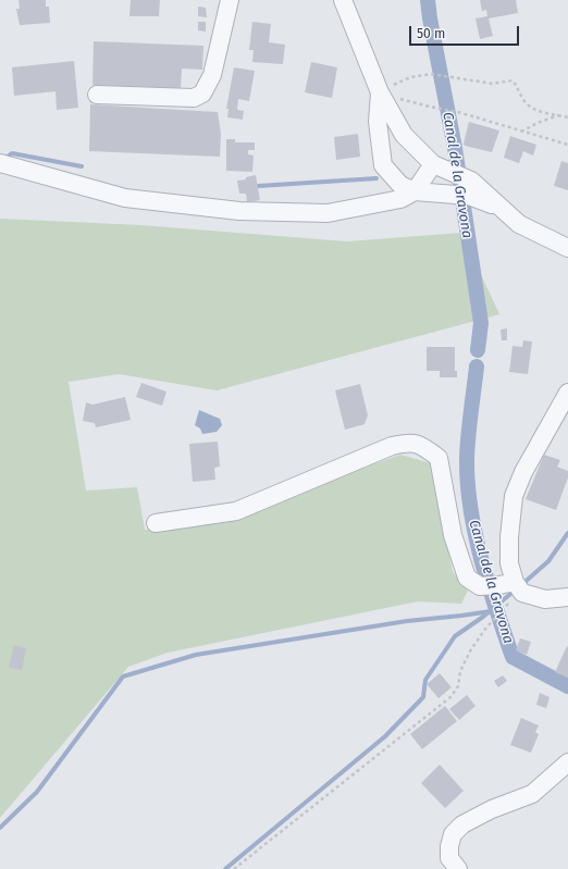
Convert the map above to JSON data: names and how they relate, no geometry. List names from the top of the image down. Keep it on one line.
{"water":["Canal de la Gravona"],"scale_bar":"50 m"}
